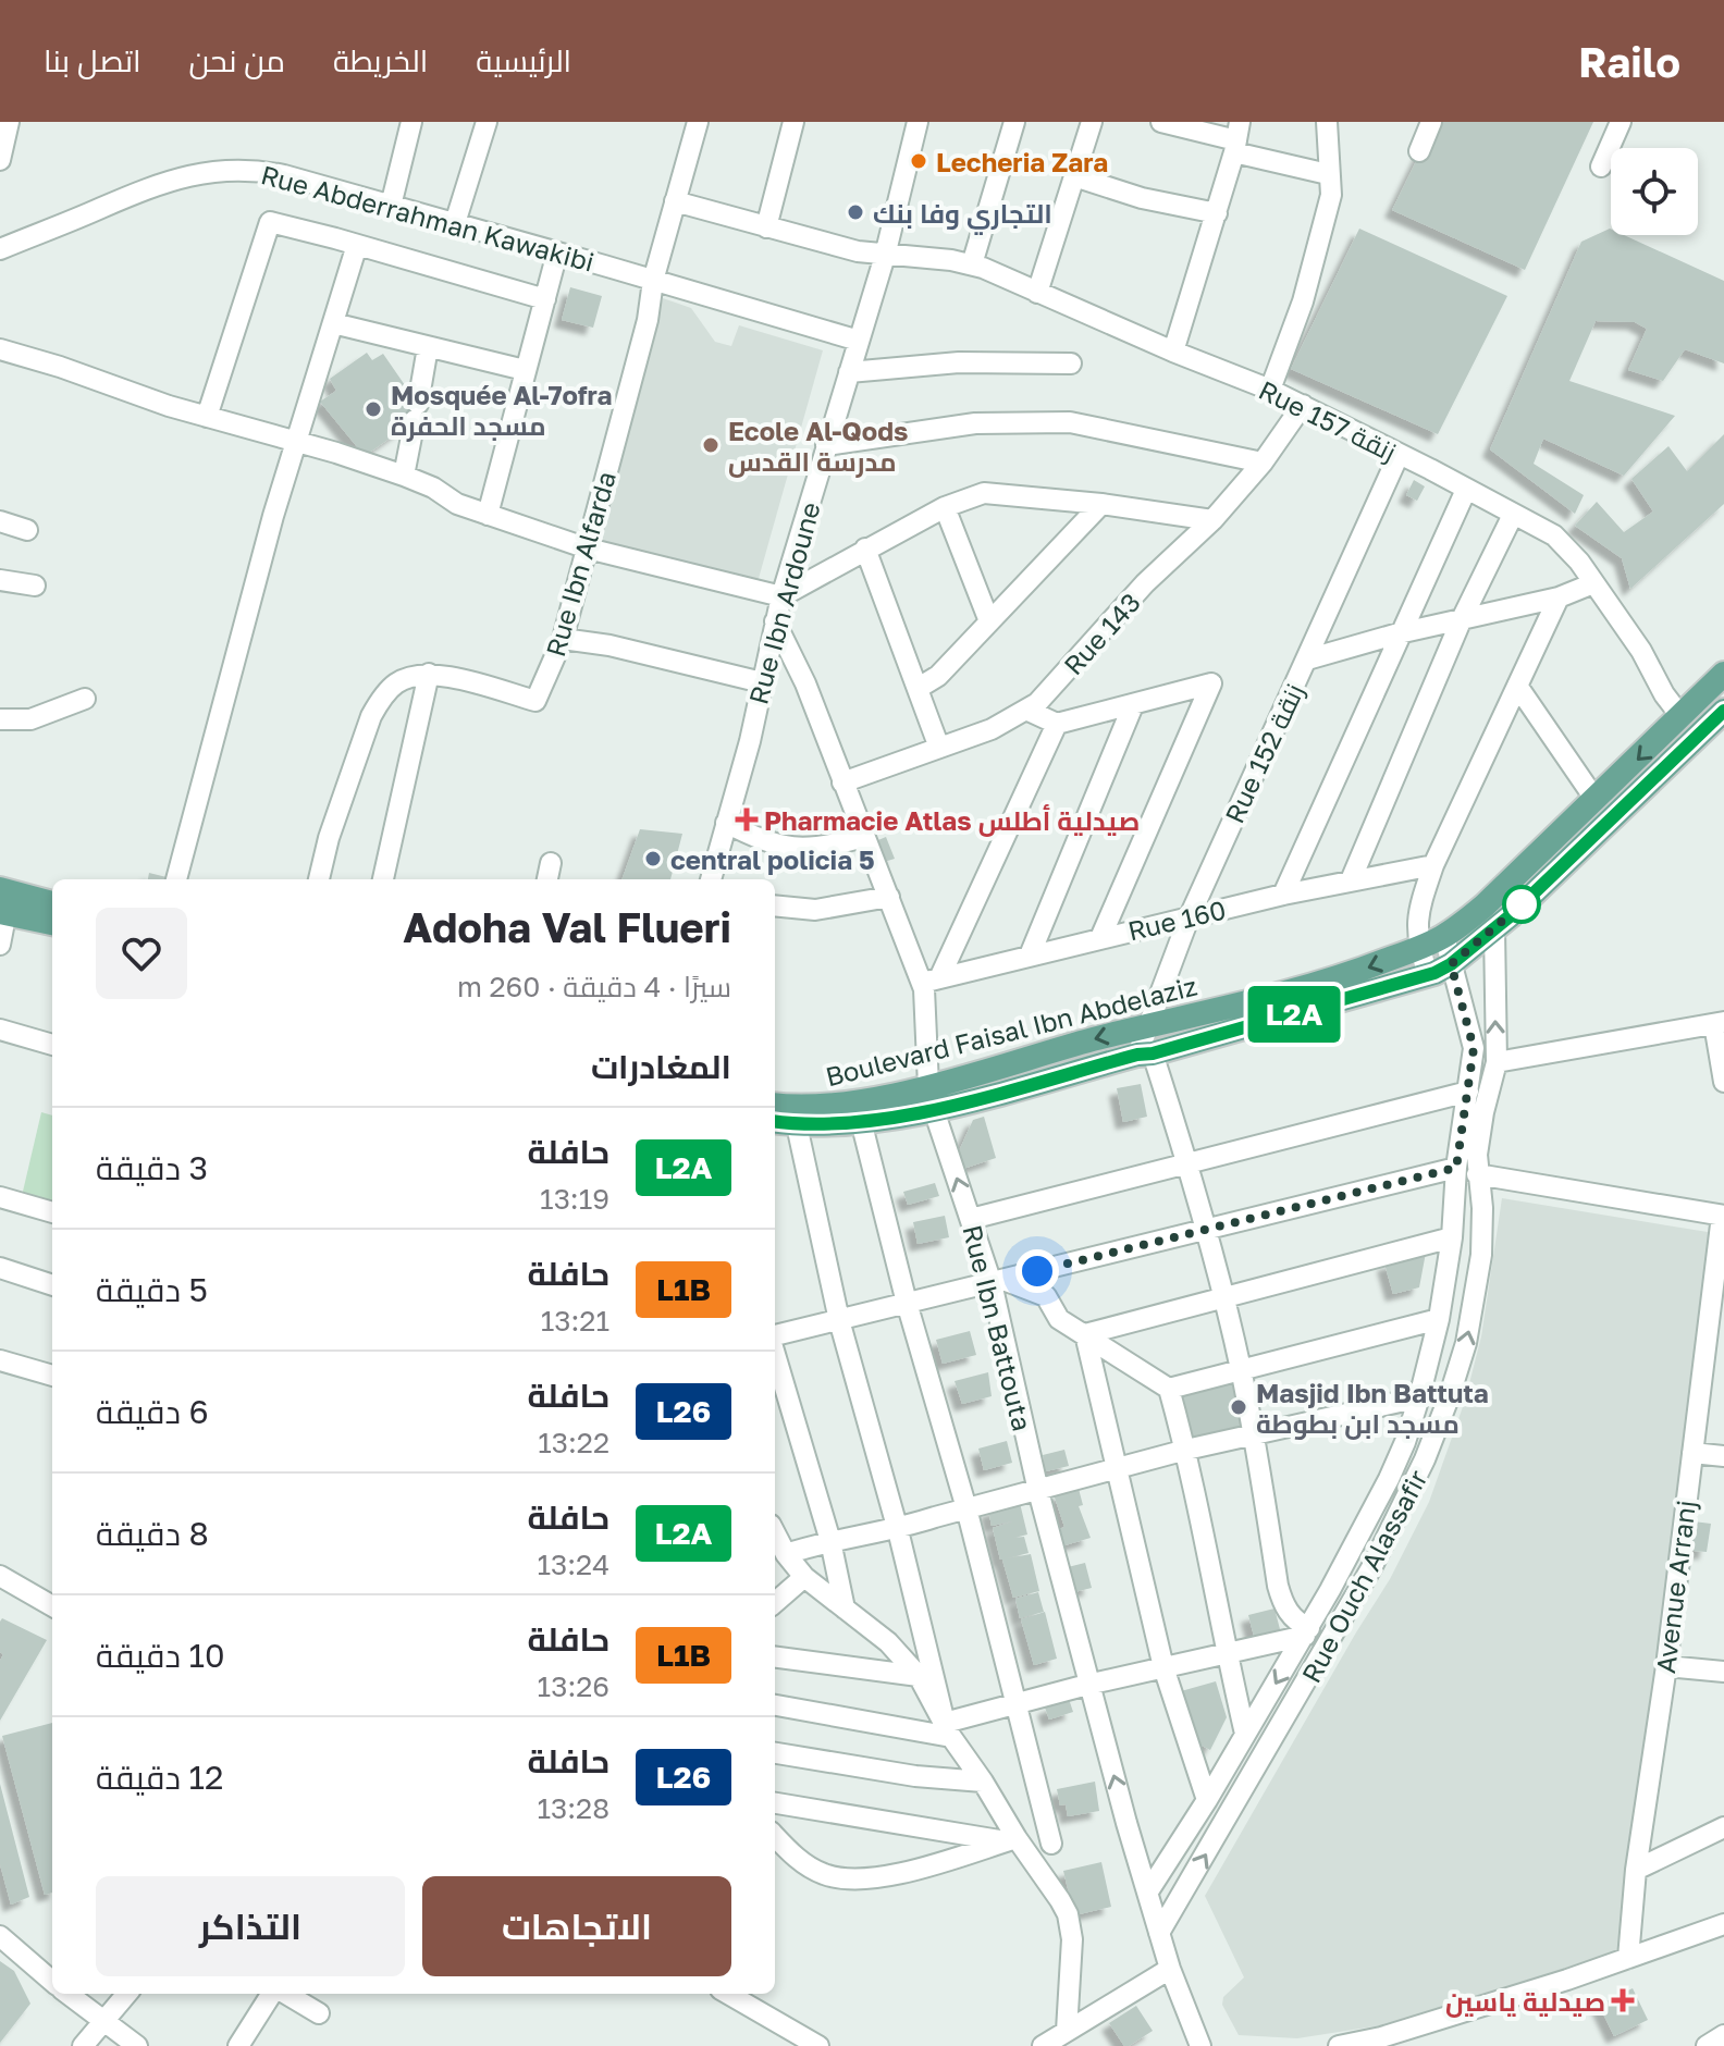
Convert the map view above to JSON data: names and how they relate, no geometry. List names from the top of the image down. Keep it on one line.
{"streets":{"main road":["Boulevard Faisal Ibn Abdelaziz"],"street":["Rue Abderrahman Kawakibi","Rue 157 زنقة","Rue Ibn Alfarda","Rue Ibn Ardoune","Rue 143","Rue 152 زنقة","Rue 160","Rue Ibn Battouta","Rue Ouch Alassafir","Avenue Arranj"]},"crossings":[["Rue Abderrahman Kawakibi","Rue Ibn Alfarda"],["Rue Abderrahman Kawakibi","Rue Ibn Ardoune"],["Rue 157 زنقة","Rue Ibn Alfarda"],["Rue 157 زنقة","Rue Ibn Ardoune"],["Rue 157 زنقة","Rue 143"],["Rue 157 زنقة","Rue 152 زنقة"],["Rue 157 زنقة","Boulevard Faisal Ibn Abdelaziz"],["Rue Ibn Ardoune","Rue Ibn Battouta"],["Rue 143","Rue Ibn Battouta"],["Rue 152 زنقة","Rue 160"],["Rue 152 زنقة","Boulevard Faisal Ibn Abdelaziz"],["Rue 160","Rue Ibn Battouta"],["Boulevard Faisal Ibn Abdelaziz","Rue Ibn Battouta"],["Boulevard Faisal Ibn Abdelaziz","Rue Ouch Alassafir"],["Rue Ibn Battouta","Rue Ouch Alassafir"]],"places":{"other":["Lecheria Zara","التجاري وفا بنك","Mosquée Al-7ofra مسجد الحفرة","Ecole Al-Qods مدرسة القدس","central policia 5","Masjid Ibn Battuta مسجد ابن بطوطة"],"health":["Pharmacie Atlas صيدلية أطلس","صيدلية ياسين"]},"lines":["bus line L2A"],"page":{"header":"Railo","nav":["الرئيسية","الخريطة","من نحن","اتصل بنا"],"on_map":"L2A","heading":[["Adoha Val Flueri","سيرًا · 4 دقيقة · 260 m"],"المغادرات"],"list":[{"mark":"L2A","name":"حافلة","note":"13:19","value":"3 دقيقة"},{"mark":"L1B","name":"حافلة","note":"13:21","value":"5 دقيقة"},{"mark":"L26","name":"حافلة","note":"13:22","value":"6 دقيقة"},{"mark":"L2A","name":"حافلة","note":"13:24","value":"8 دقيقة"},{"mark":"L1B","name":"حافلة","note":"13:26","value":"10 دقيقة"},{"mark":"L26","name":"حافلة","note":"13:28","value":"12 دقيقة"}],"buttons":["الاتجاهات","التذاكر"]}}
